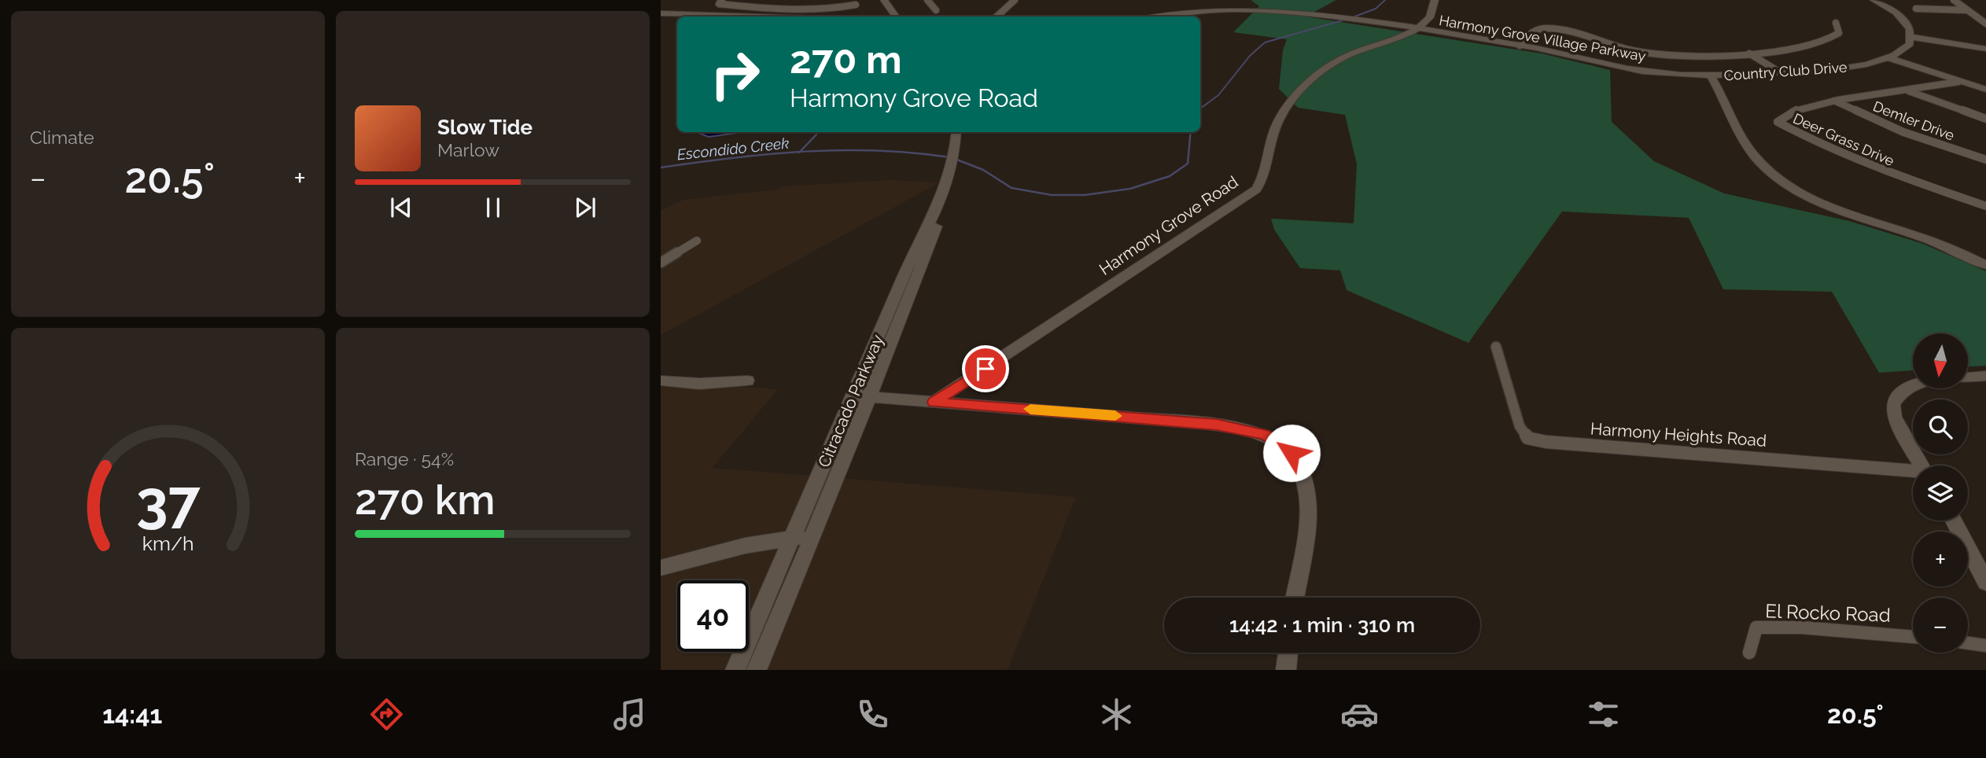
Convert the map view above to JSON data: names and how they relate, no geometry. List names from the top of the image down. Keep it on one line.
{"streets":{"street":["Harmony Grove Village Parkway","Country Club Drive","Demler Drive","Deer Grass Drive","Harmony Grove Road","Citracado Parkway","Harmony Heights Road","El Rocko Road"]},"crossings":[["Harmony Grove Village Parkway","Country Club Drive"],["Harmony Grove Village Parkway","Harmony Grove Road"],["Demler Drive","Deer Grass Drive"]],"water":["Escondido Creek"],"north":"bottom","page":{"tile":["Climate",["Range · 54%","270 km"]],"turn":["270 m","Harmony Grove Road"],"song":["Slow Tide","Marlow"],"heat":["−","20.5°","+"],"map_buttons":["+","−"],"limit":"40","trip":"14:42 · 1 min · 310 m","tabs":["14:41","20.5°"],"gauge":["37","km/h"]}}
